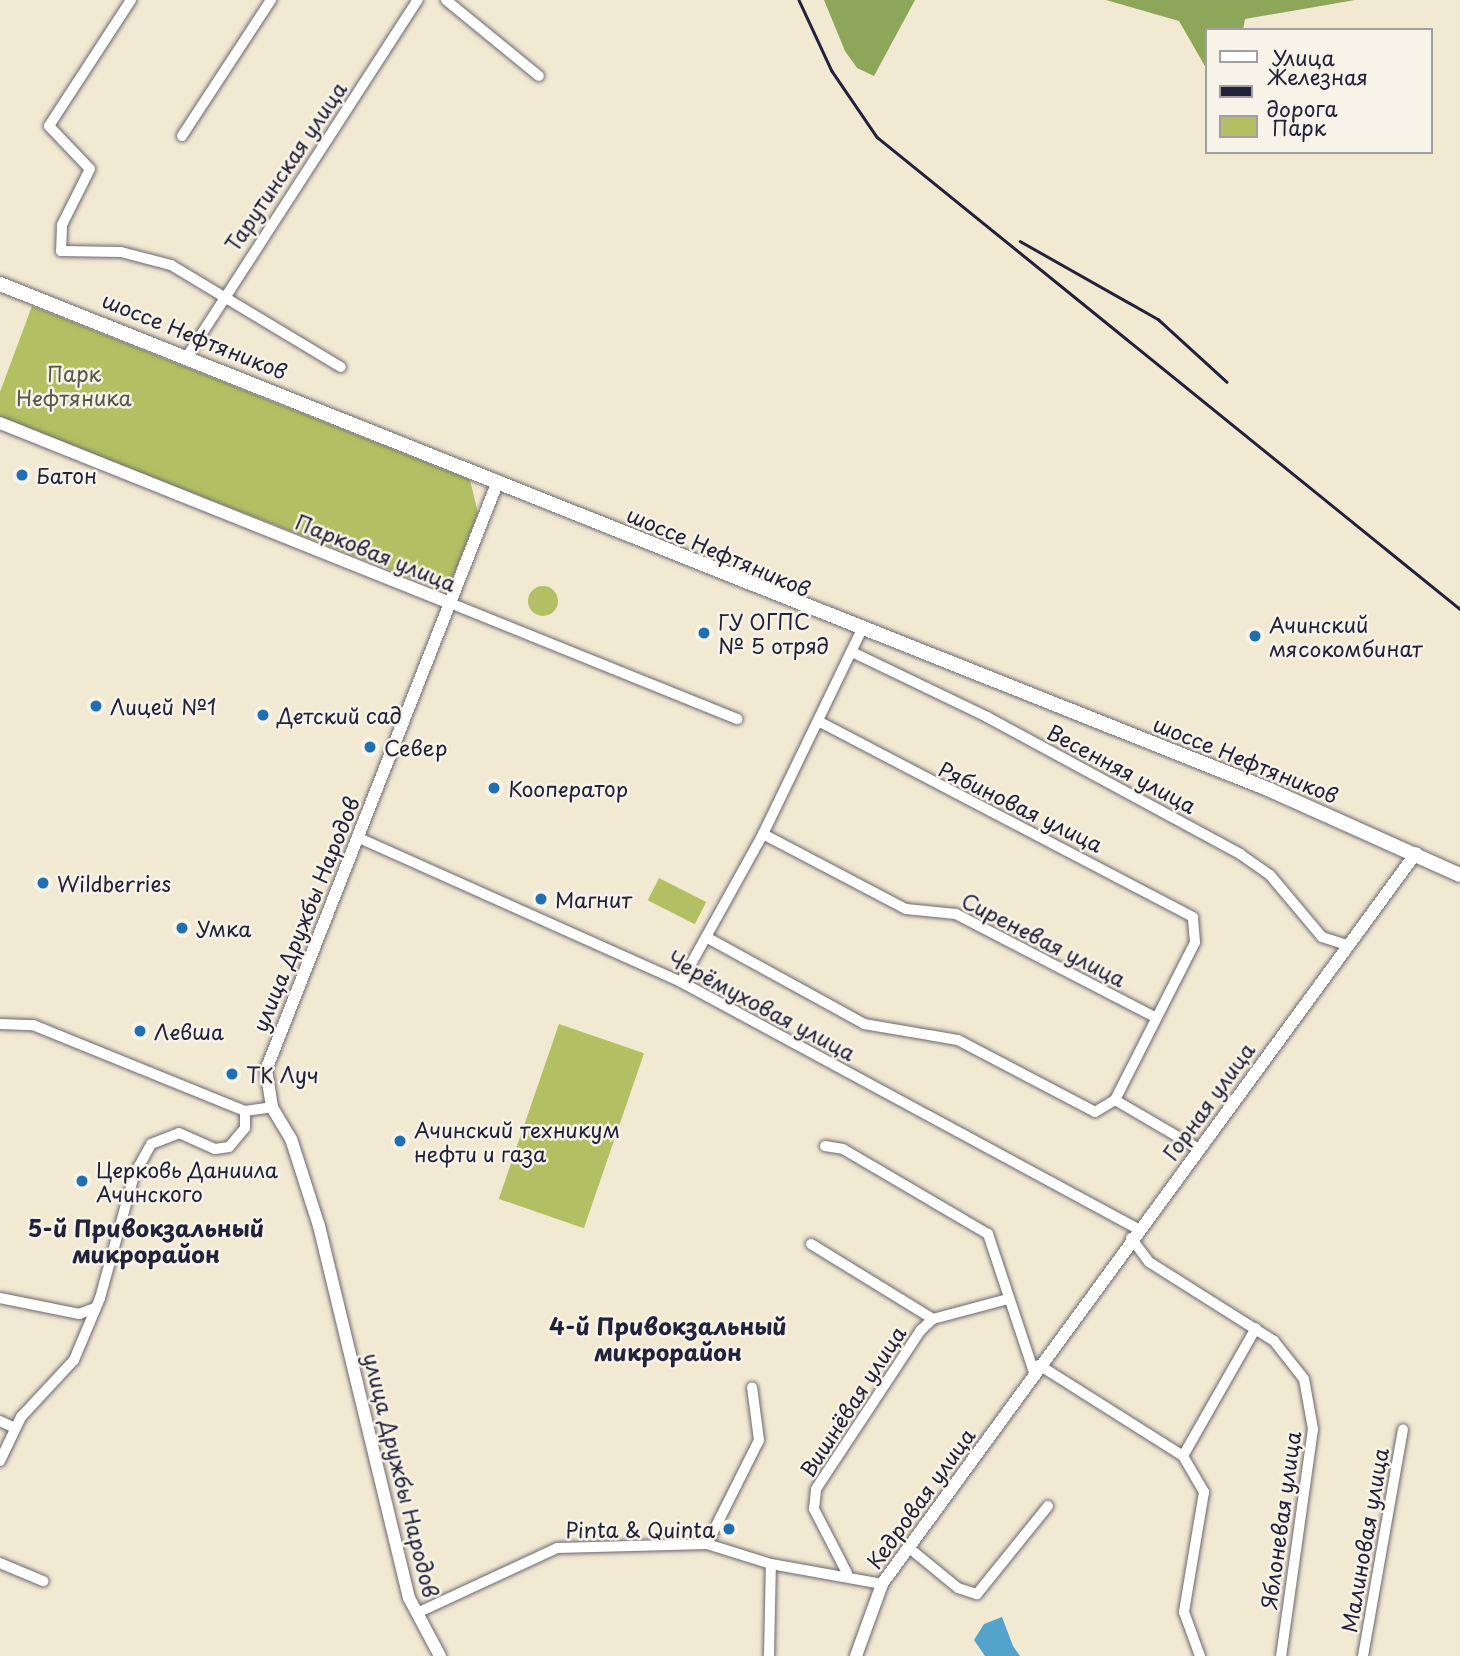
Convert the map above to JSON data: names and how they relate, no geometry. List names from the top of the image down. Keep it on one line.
{"streets":{"main road":["шоссе Нефтяников"],"street":["Тарутинская улица","Парковая улица","Весенняя улица","Рябиновая улица","улица Дружбы Народов","Сиреневая улица","Черёмуховая улица","Горная улица","Вишнёвая улица","Кедровая улица","Яблоневая улица","Малиновая улица"]},"crossings":[["Тарутинская улица","шоссе Нефтяников"],["шоссе Нефтяников","улица Дружбы Народов"],["шоссе Нефтяников","Горная улица"],["Парковая улица","улица Дружбы Народов"],["Весенняя улица","Горная улица"],["Рябиновая улица","Сиреневая улица"],["улица Дружбы Народов","Черёмуховая улица"],["Черёмуховая улица","Горная улица"],["Черёмуховая улица","Яблоневая улица"],["Горная улица","Кедровая улица"]],"districts":["5-й Привокзальный микрорайон","4-й Привокзальный микрорайон"],"parks":["Парк Нефтяника"],"places":["Батон","ГУ ОГПС № 5 отряд","Ачинский мясокомбинат","Лицей №1","Детский сад","Север","Кооператор","Wildberries","Магнит","Умка","Левша","ТК Луч","Ачинский техникум нефти и газа","Церковь Даниила Ачинского","Pinta & Quinta"],"legend":["Улица","Железная дорога","Парк"]}
